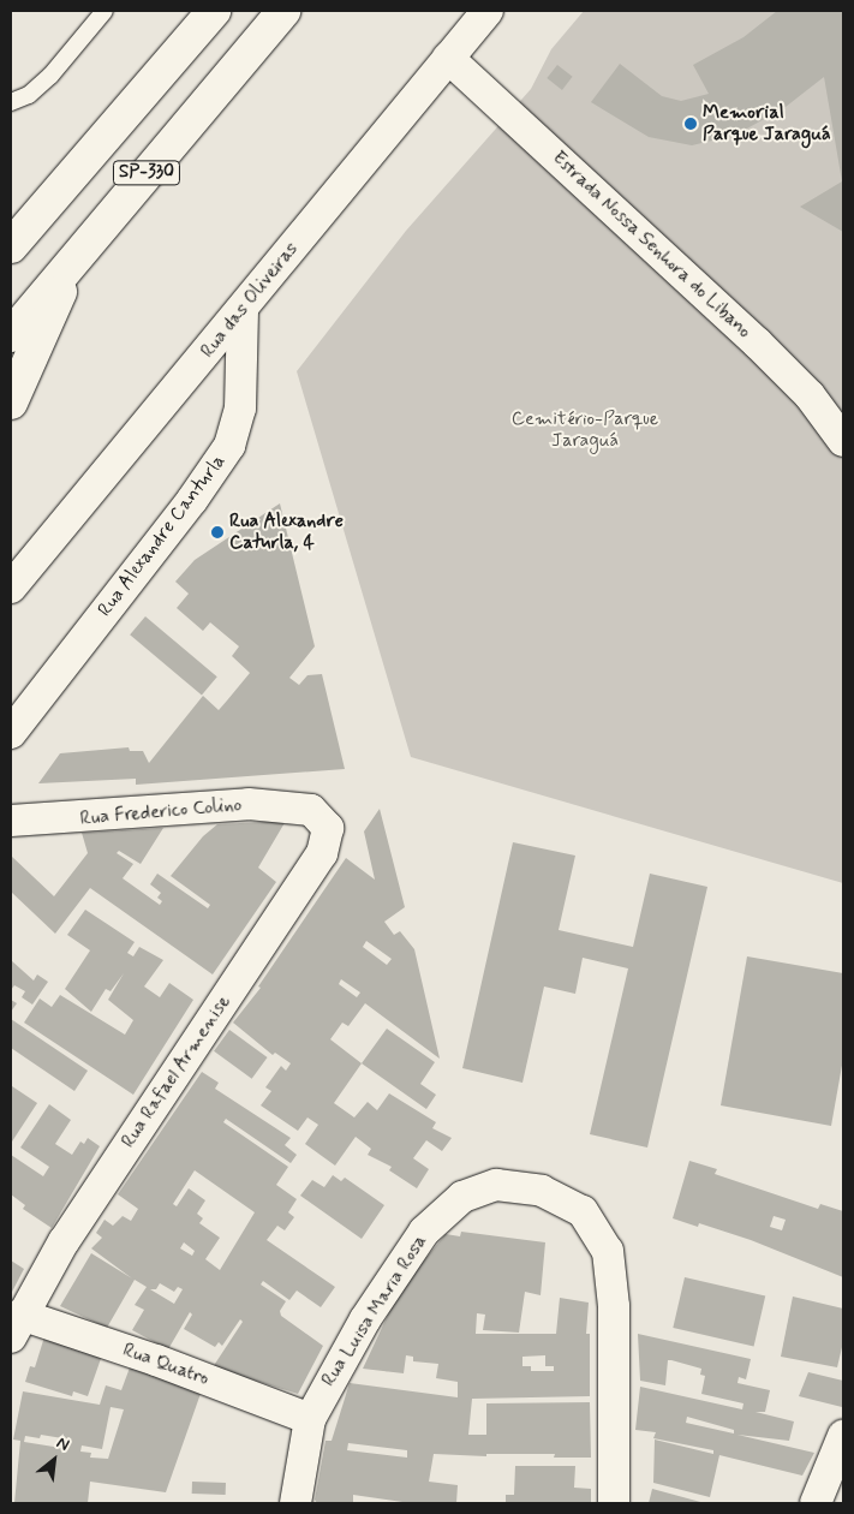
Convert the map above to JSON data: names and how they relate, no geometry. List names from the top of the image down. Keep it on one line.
{"streets":{"highway":["SP-330"],"street":["Estrada Nossa Senhora do Libano","Rua das Oliveiras","Rua Alexandre Canturla","Rua Frederico Colino","Rua Rafael Armenise","Rua Luisa Maria Rosa","Rua Quatro"]},"crossings":[["Estrada Nossa Senhora do Libano","Rua das Oliveiras"],["Rua das Oliveiras","Rua Alexandre Canturla"],["Rua Frederico Colino","Rua Rafael Armenise"],["Rua Rafael Armenise","Rua Quatro"],["Rua Luisa Maria Rosa","Rua Quatro"]],"parks":["Cemitério-Parque Jaraguá"],"places":["Memorial Parque Jaraguá","Rua Alexandre Caturla, 4"],"north":"top right"}
